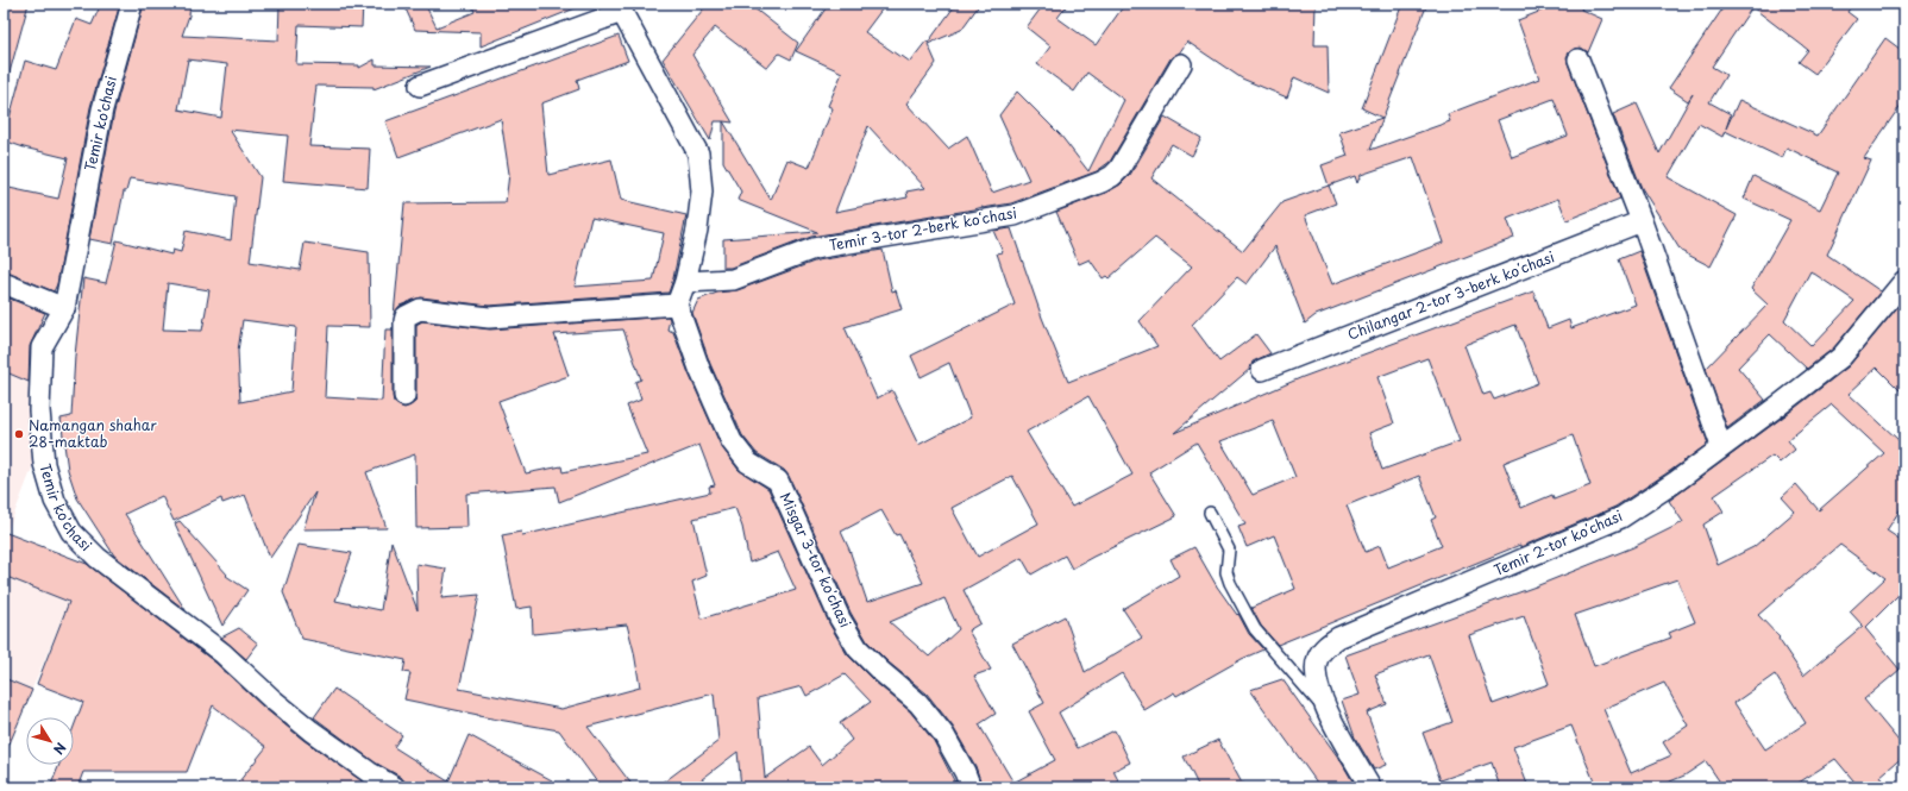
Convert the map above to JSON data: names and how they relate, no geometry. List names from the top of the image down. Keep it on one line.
{"streets":{"street":["Temir ko'chasi","Temir 3-tor 2-berk koʻchasi","Chilangar 2-tor 3-berk koʻchasi","Temir 2-tor koʻchasi","Misgar 3-tor koʻchasi"]},"places":["Namangan shahar 28-maktab"],"north":"bottom right"}
